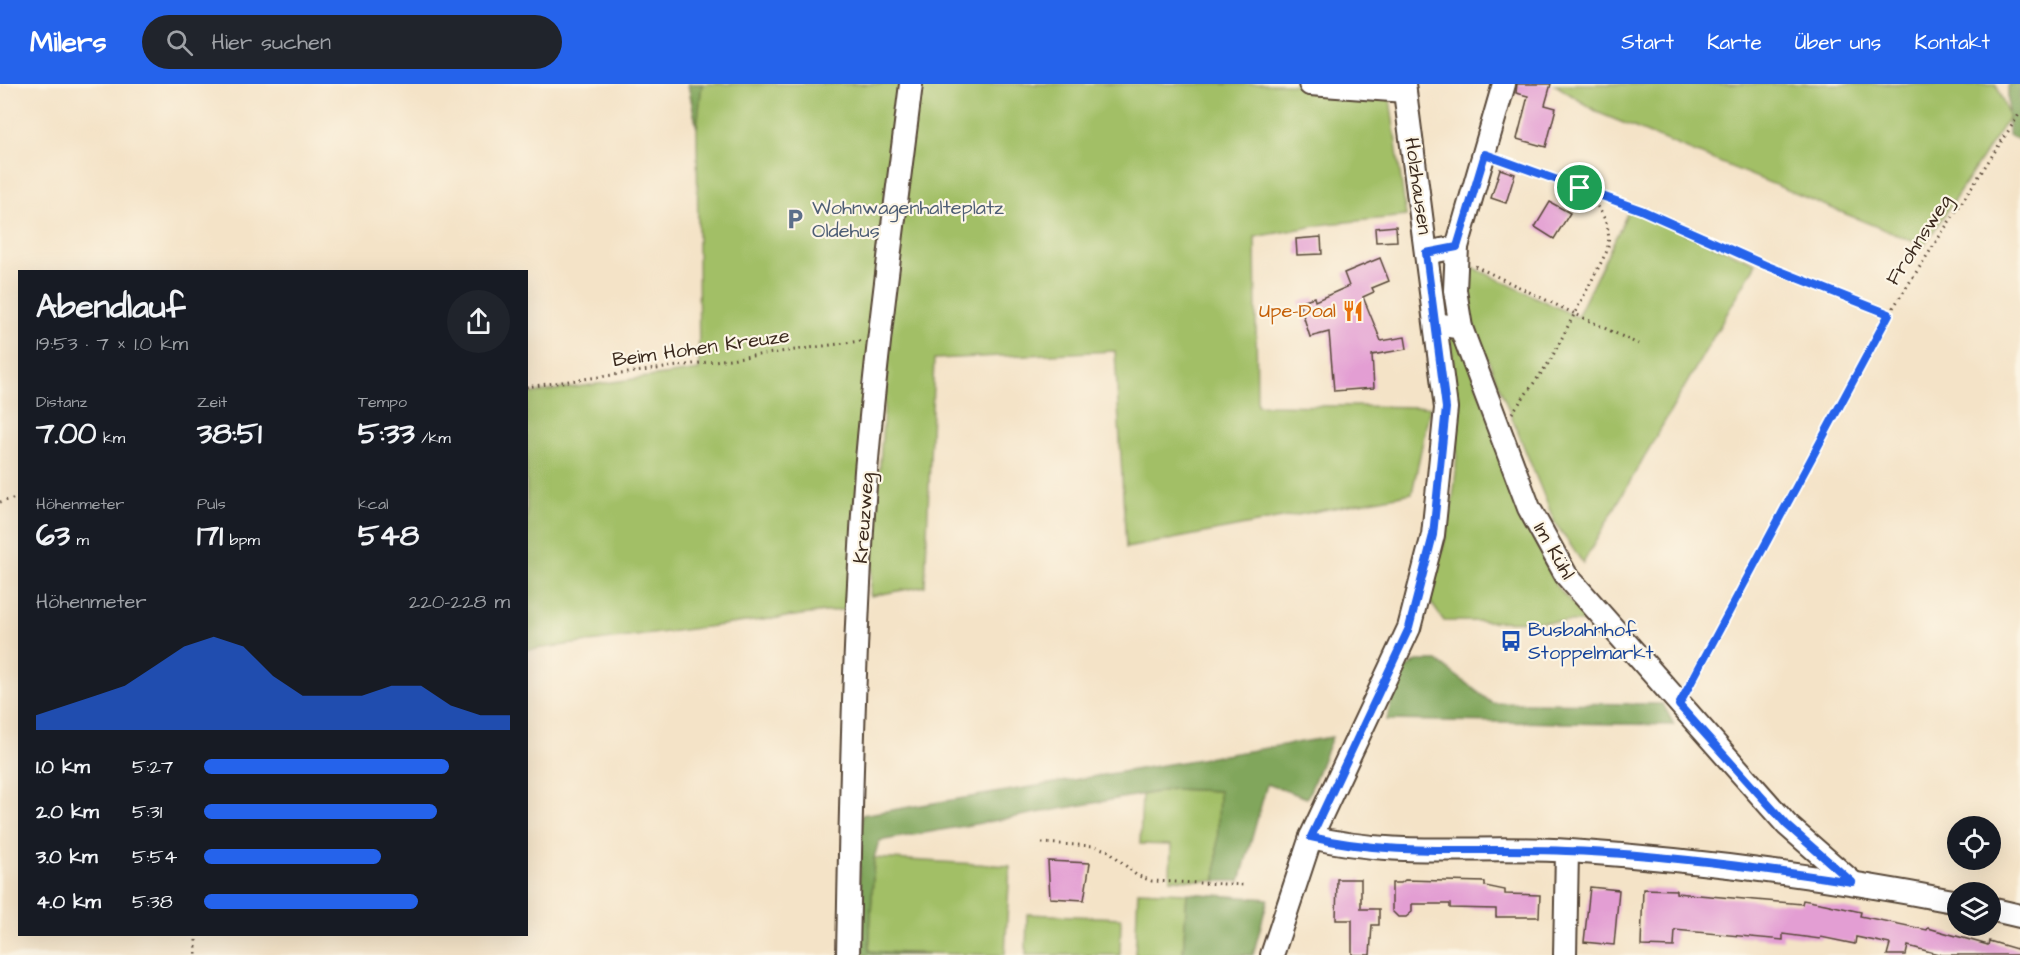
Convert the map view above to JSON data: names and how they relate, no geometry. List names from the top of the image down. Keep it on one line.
{"streets":{"street":["Holzhausen","Kreuzweg","Im Kühl"],"path":["Frohnsweg","Beim Hohen Kreuze"]},"crossings":[["Frohnsweg","Im Kühl"],["Beim Hohen Kreuze","Kreuzweg"]],"places":{"parking":["Wohnwagenhalteplatz Oldehus"],"restaurant":["Upe-Doal"],"bus stop":["Busbahnhof Stoppelmarkt"]},"page":{"header":"Milers","search":"Hier suchen","nav":["Start","Karte","Über uns","Kontakt"],"heading":["Abendlauf","19:53 · 7 × 1.0 km"],"stats":[["Distanz","7.00 km"],["Zeit","38:51"],["Tempo","5:33 /km"],["Höhenmeter","63 m"],["Puls","171 bpm"],["kcal","548"]],"chart":["Höhenmeter","220–228 m"],"list":[{"name":"1.0 km","note":"5:27"},{"name":"2.0 km","note":"5:31"},{"name":"3.0 km","note":"5:54"},{"name":"4.0 km","note":"5:38"}]}}
